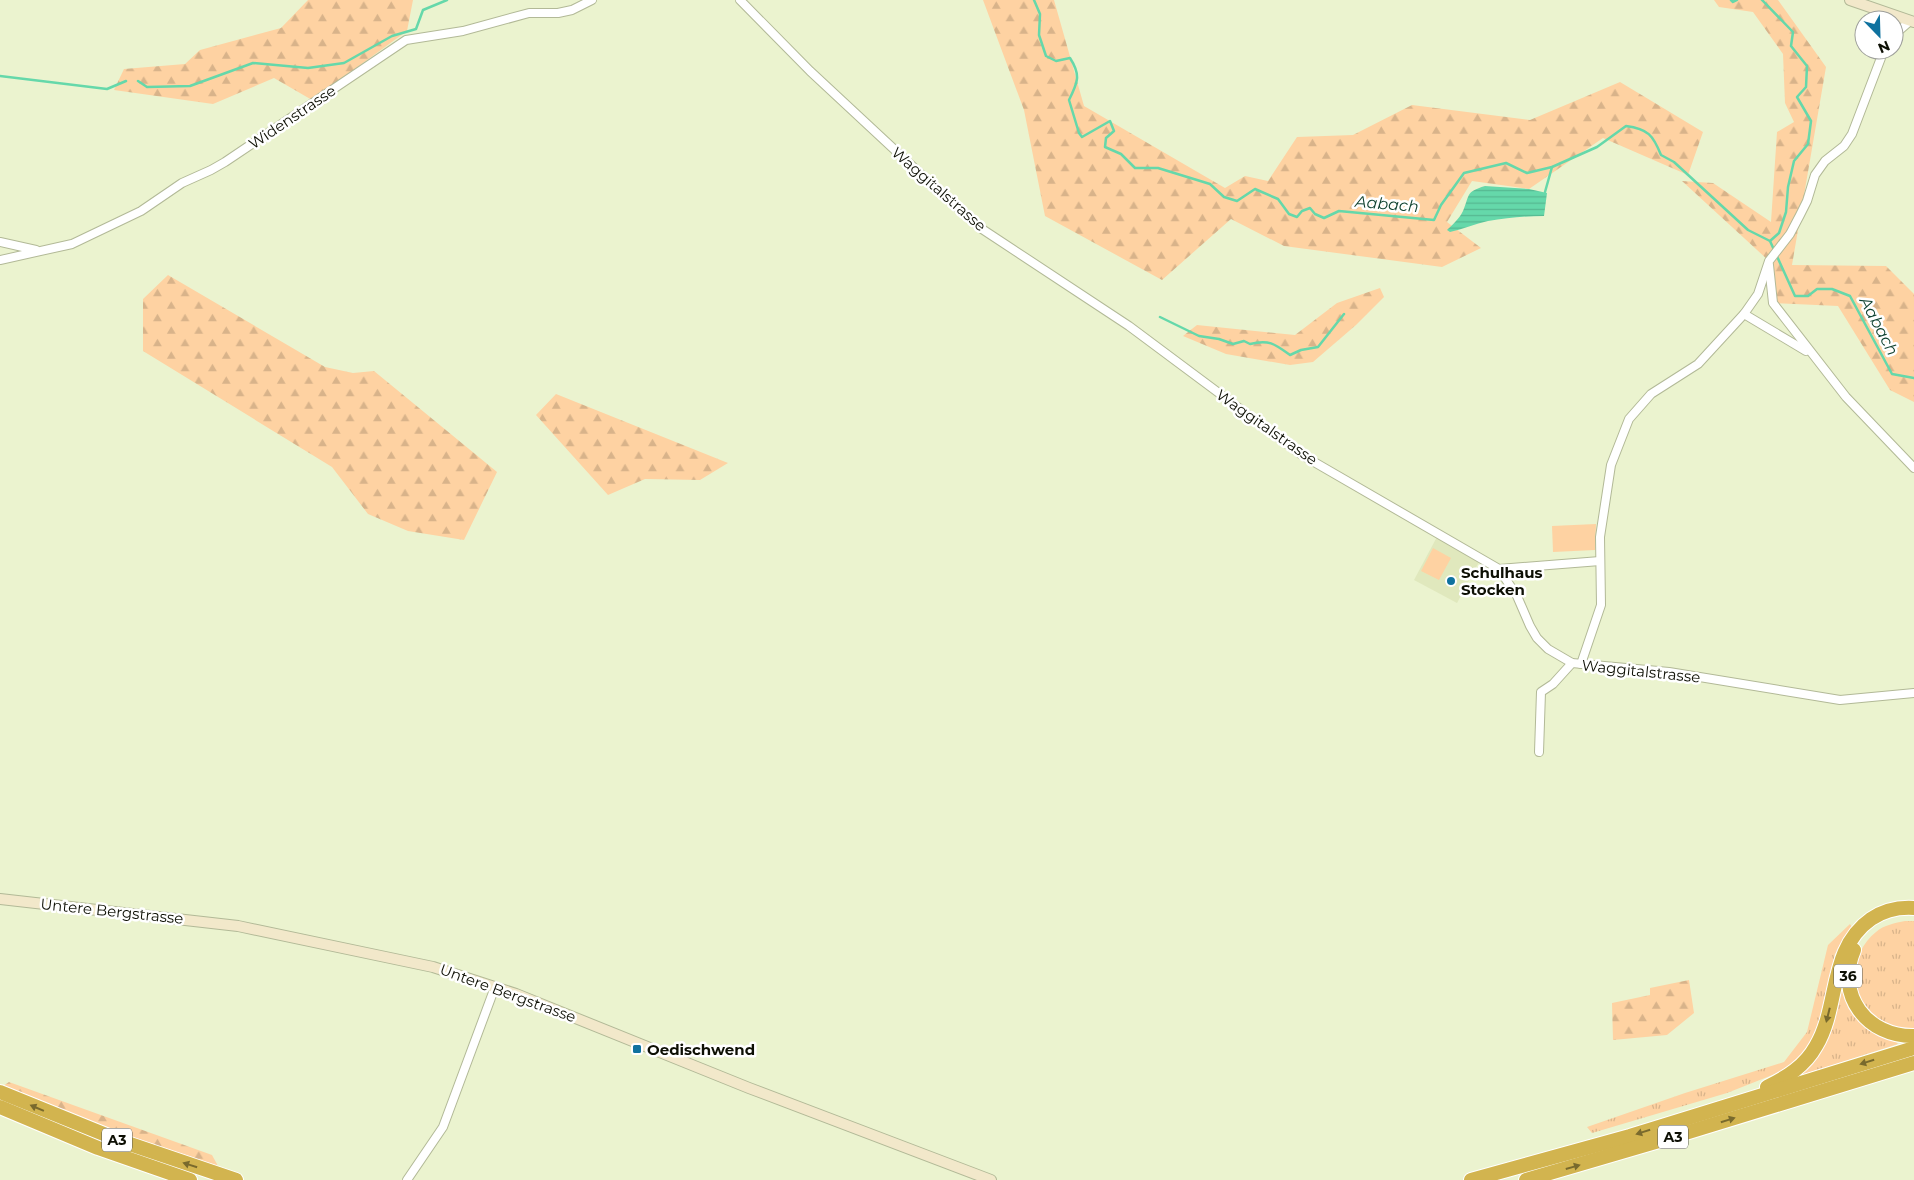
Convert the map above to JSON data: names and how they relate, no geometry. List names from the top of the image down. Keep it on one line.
{"streets":{"highway":["36","A3"],"main road":["Untere Bergstrasse"],"street":["Widenstrasse","Waggitalstrasse"]},"water":["Aabach"],"places":{"other":["Schulhaus Stocken"],"transit":["Oedischwend"]},"north":"bottom right"}
